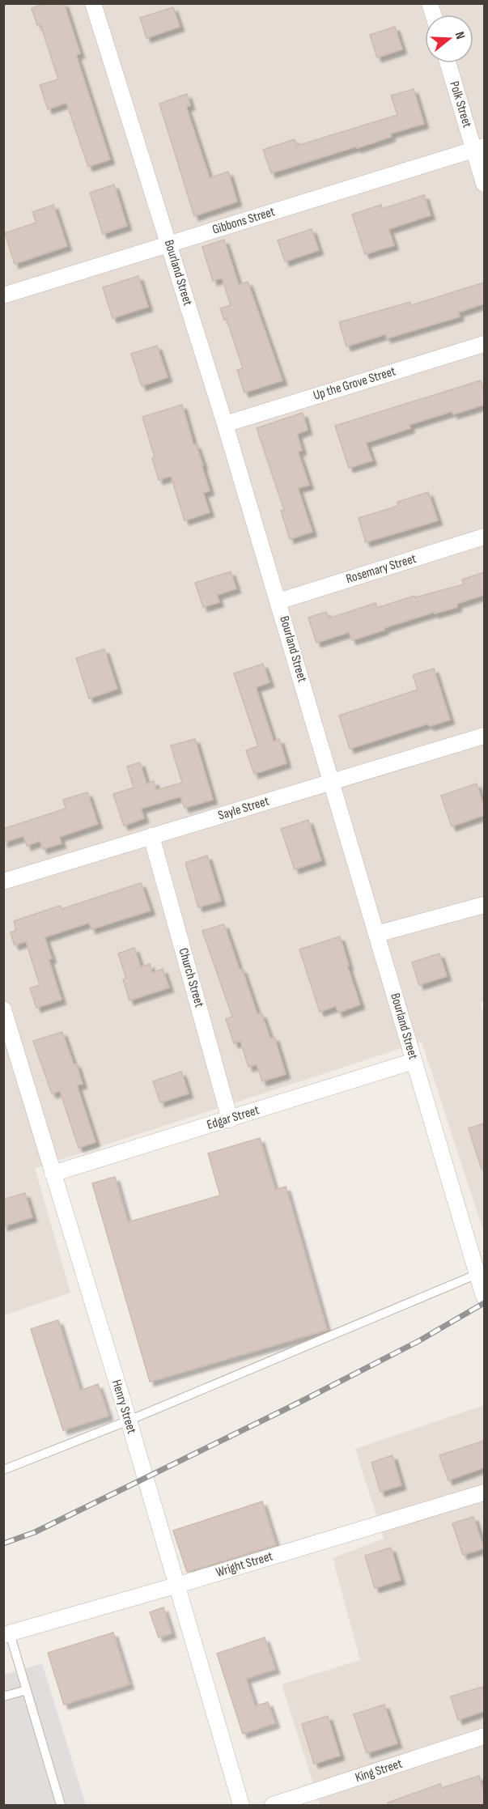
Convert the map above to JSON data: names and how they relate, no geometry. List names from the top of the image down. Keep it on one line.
{"streets":{"street":["Polk Street","Gibbons Street","Bourland Street","Up the Grove Street","Rosemary Street","Sayle Street","Church Street","Edgar Street","Henry Street","Wright Street","King Street"]},"crossings":[["Polk Street","Gibbons Street"],["Gibbons Street","Bourland Street"],["Bourland Street","Up the Grove Street"],["Bourland Street","Rosemary Street"],["Bourland Street","Sayle Street"],["Bourland Street","Edgar Street"],["Sayle Street","Church Street"],["Church Street","Edgar Street"],["Edgar Street","Henry Street"],["Henry Street","Wright Street"]],"north":"right"}
